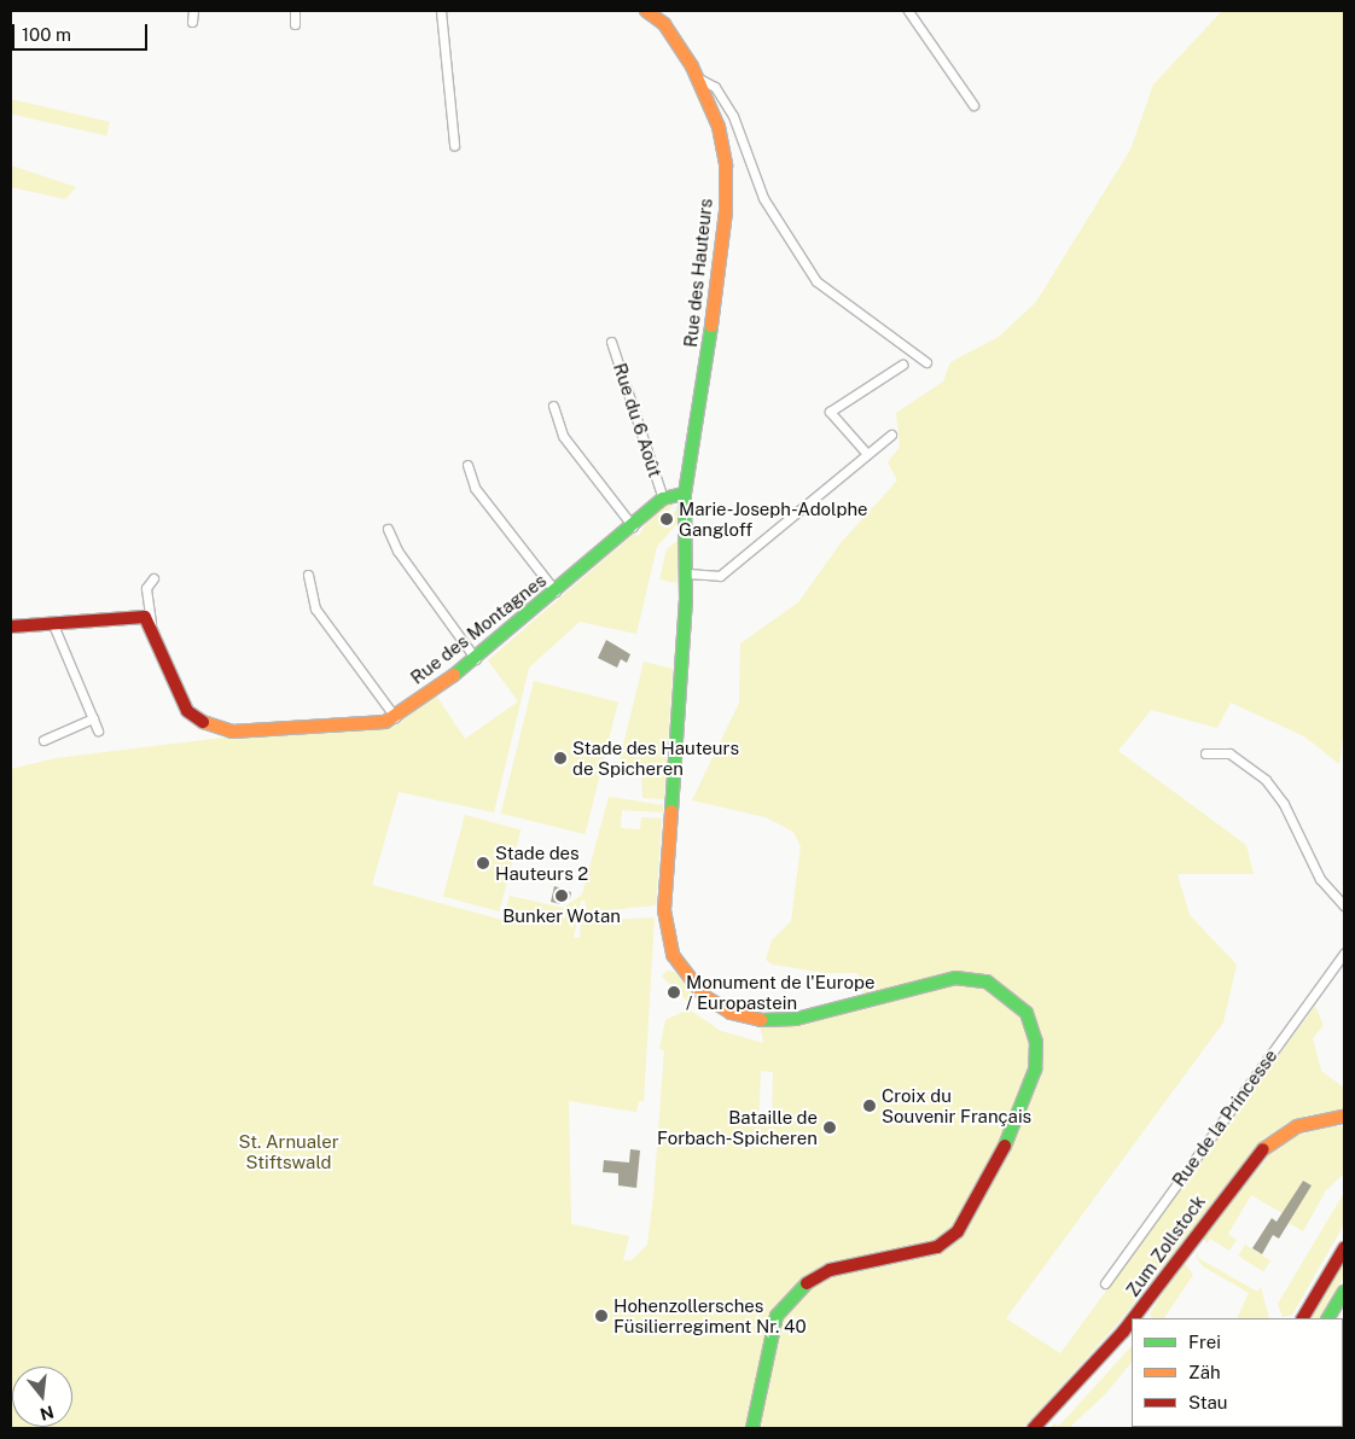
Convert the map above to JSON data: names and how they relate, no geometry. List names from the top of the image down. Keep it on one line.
{"streets":{"main road":["Rue des Hauteurs","Rue des Montagnes","Zum Zollstock"],"street":["Rue du 6 Août","Rue de la Princesse"]},"crossings":[["Rue du 6 Août","Rue des Montagnes"]],"parks":["St. Arnualer Stiftswald"],"places":["Marie-Joseph-Adolphe Gangloff","Stade des Hauteurs de Spicheren","Stade des Hauteurs 2","Bunker Wotan","Monument de l'Europe / Europastein","Croix du Souvenir Français","Bataille de Forbach-Spicheren","Hohenzollersches Füsilierregiment Nr. 40"],"legend":["Frei","Zäh","Stau"],"scale_bar":"100 m","north":"bottom"}
